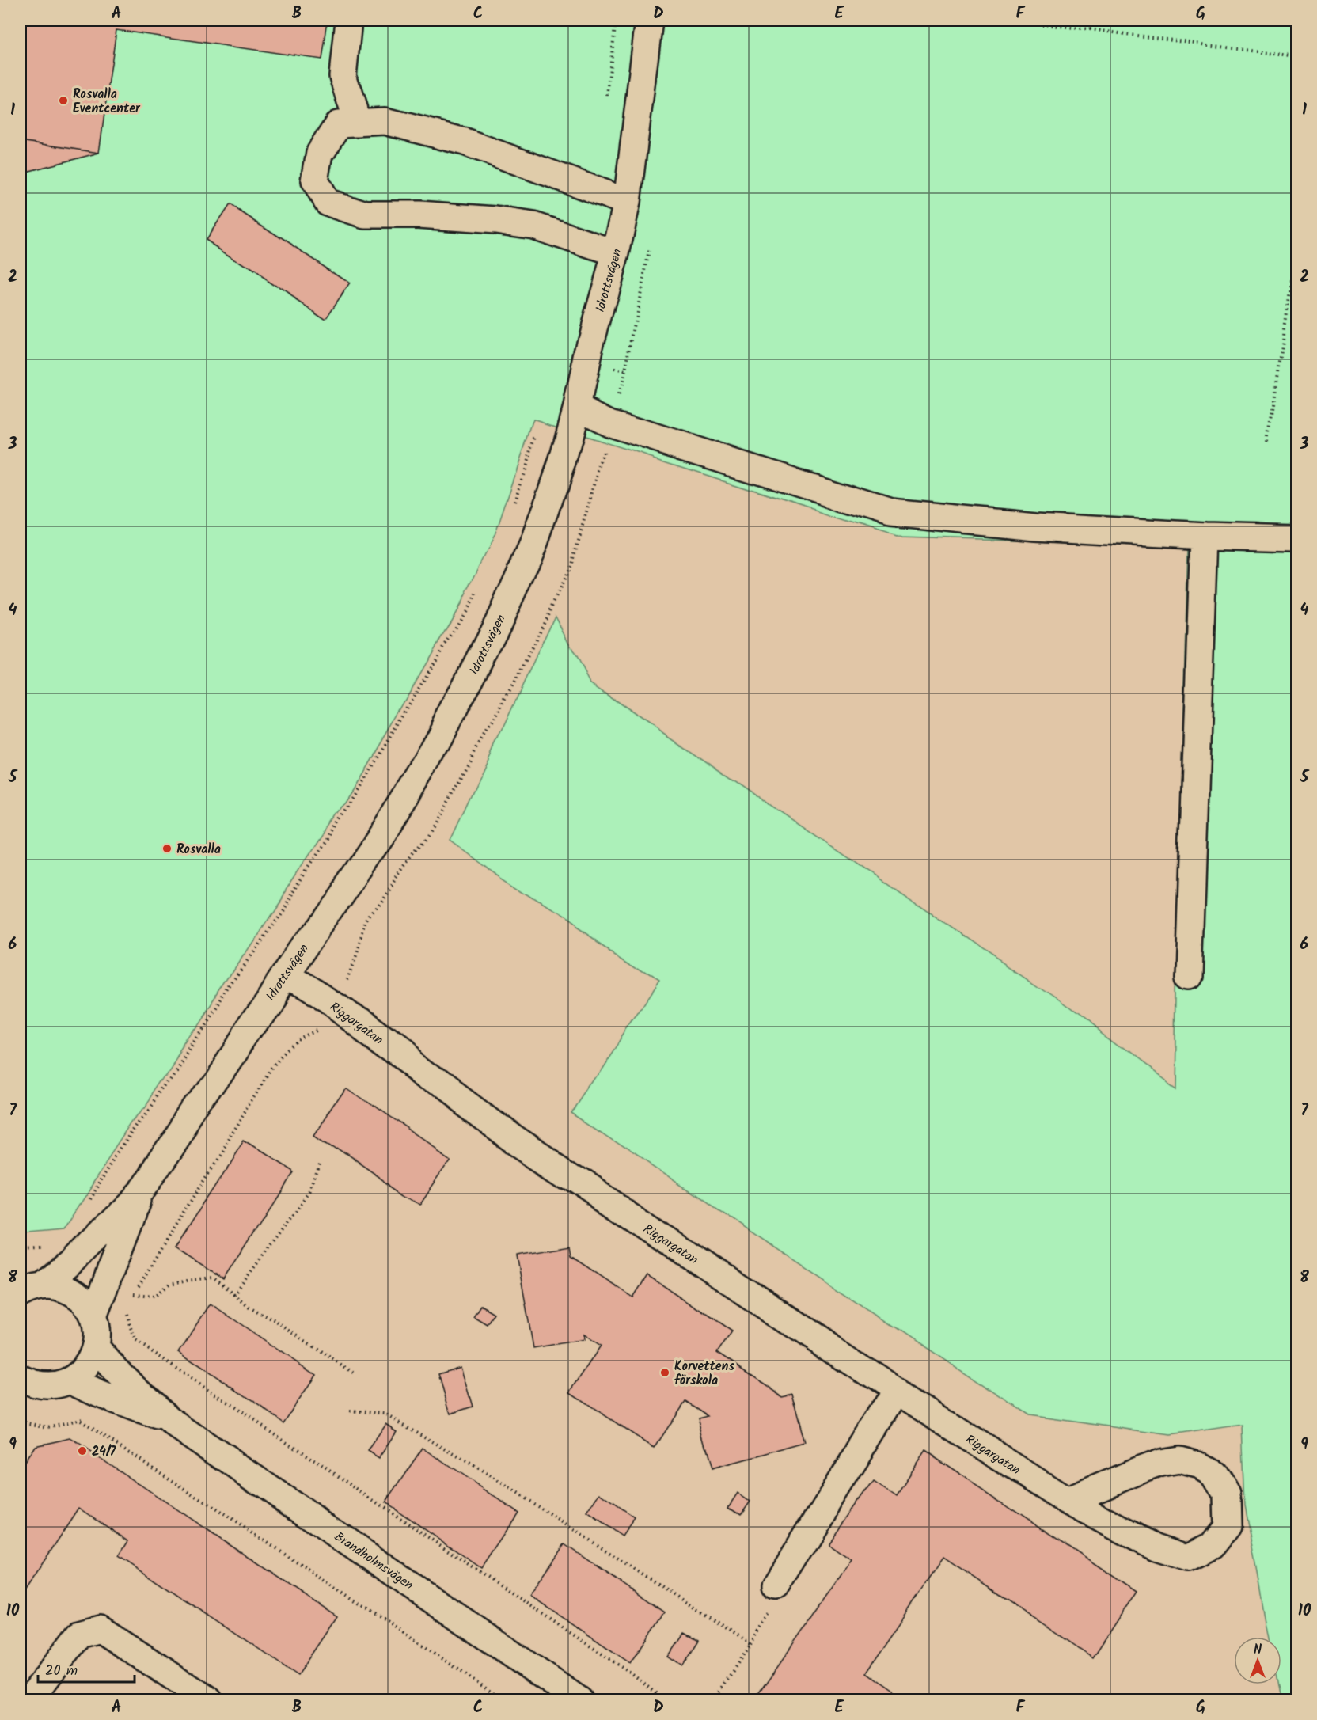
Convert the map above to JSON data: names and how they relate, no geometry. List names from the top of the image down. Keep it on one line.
{"streets":{"street":["Idrottsvägen","Riggargatan","Brandholmsvägen"]},"crossings":[["Idrottsvägen","Riggargatan"]],"places":["Rosvalla Eventcenter","Rosvalla","Korvettens förskola","24/7"],"scale_bar":"20 m","north":"top","grid":{"columns":["A","B","C","D","E","F","G"],"rows":["1","2","3","4","5","6","7","8","9","10"]}}
